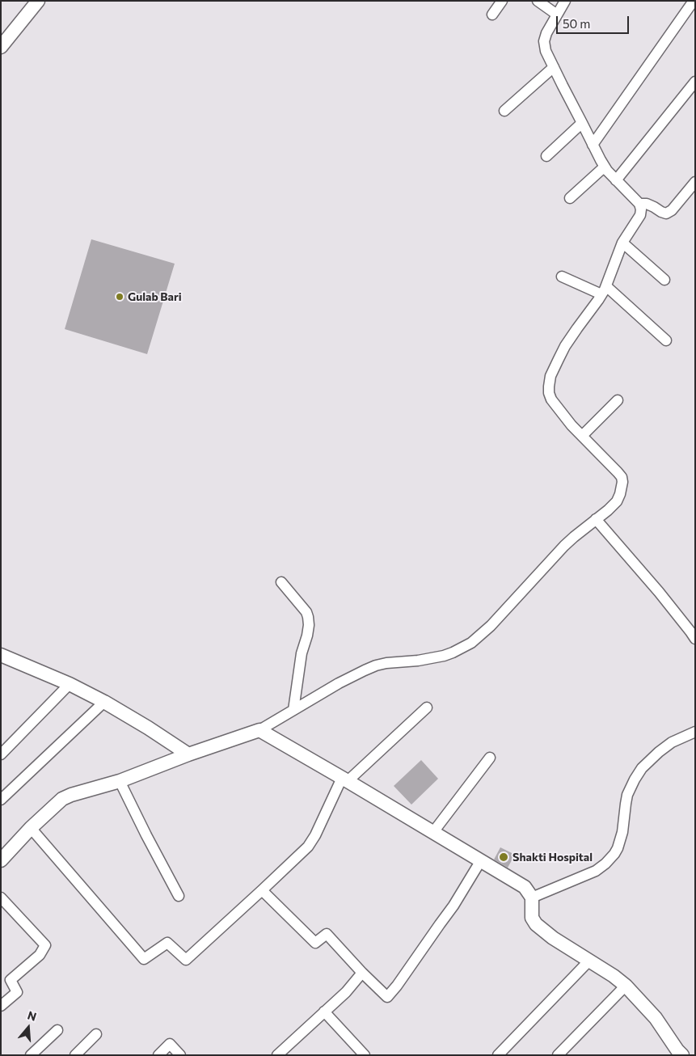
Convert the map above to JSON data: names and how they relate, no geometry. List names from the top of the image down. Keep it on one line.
{"places":["Gulab Bari","Shakti Hospital"],"scale_bar":"50 m","north":"top"}
